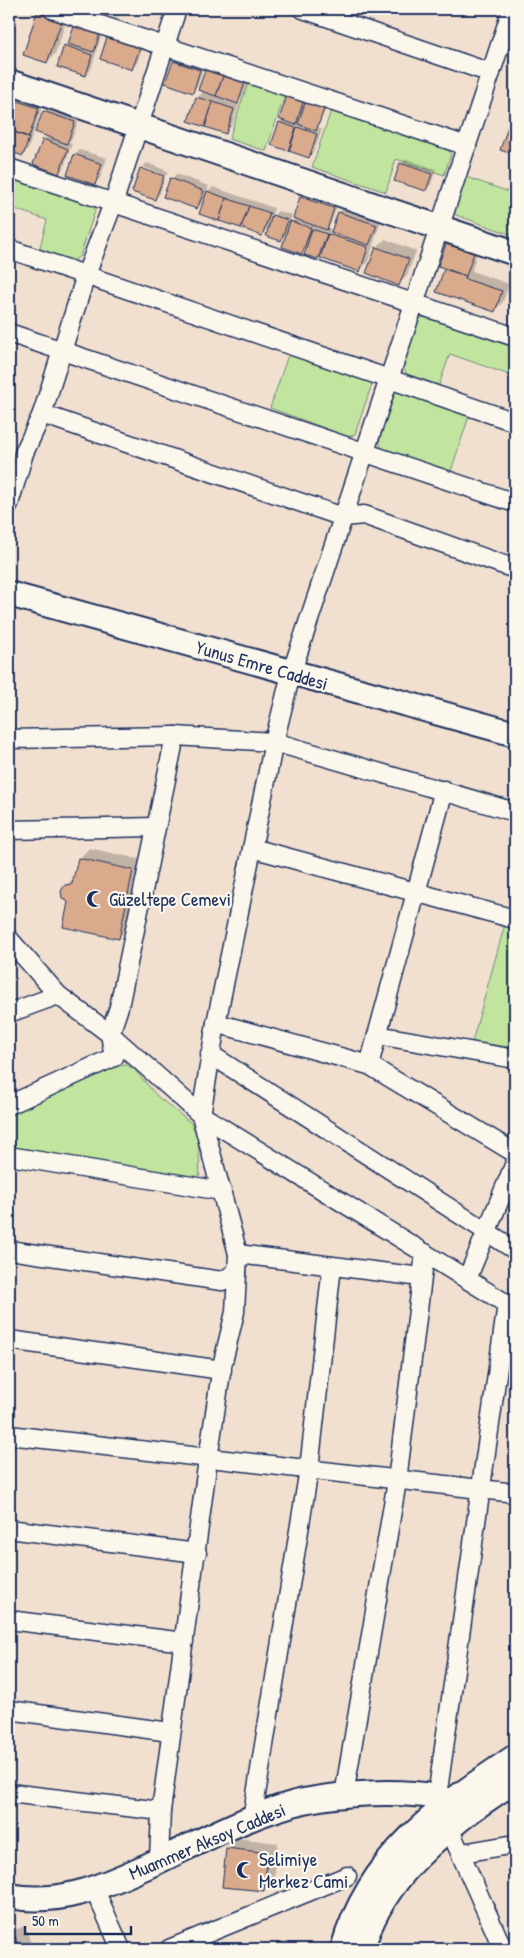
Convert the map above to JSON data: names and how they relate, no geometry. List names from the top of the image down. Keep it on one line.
{"streets":{"street":["Yunus Emre Caddesi","Muammer Aksoy Caddesi"]},"places":{"mosque":["Güzeltepe Cemevi","Selimiye Merkez Cami"]},"scale_bar":"50 m"}
